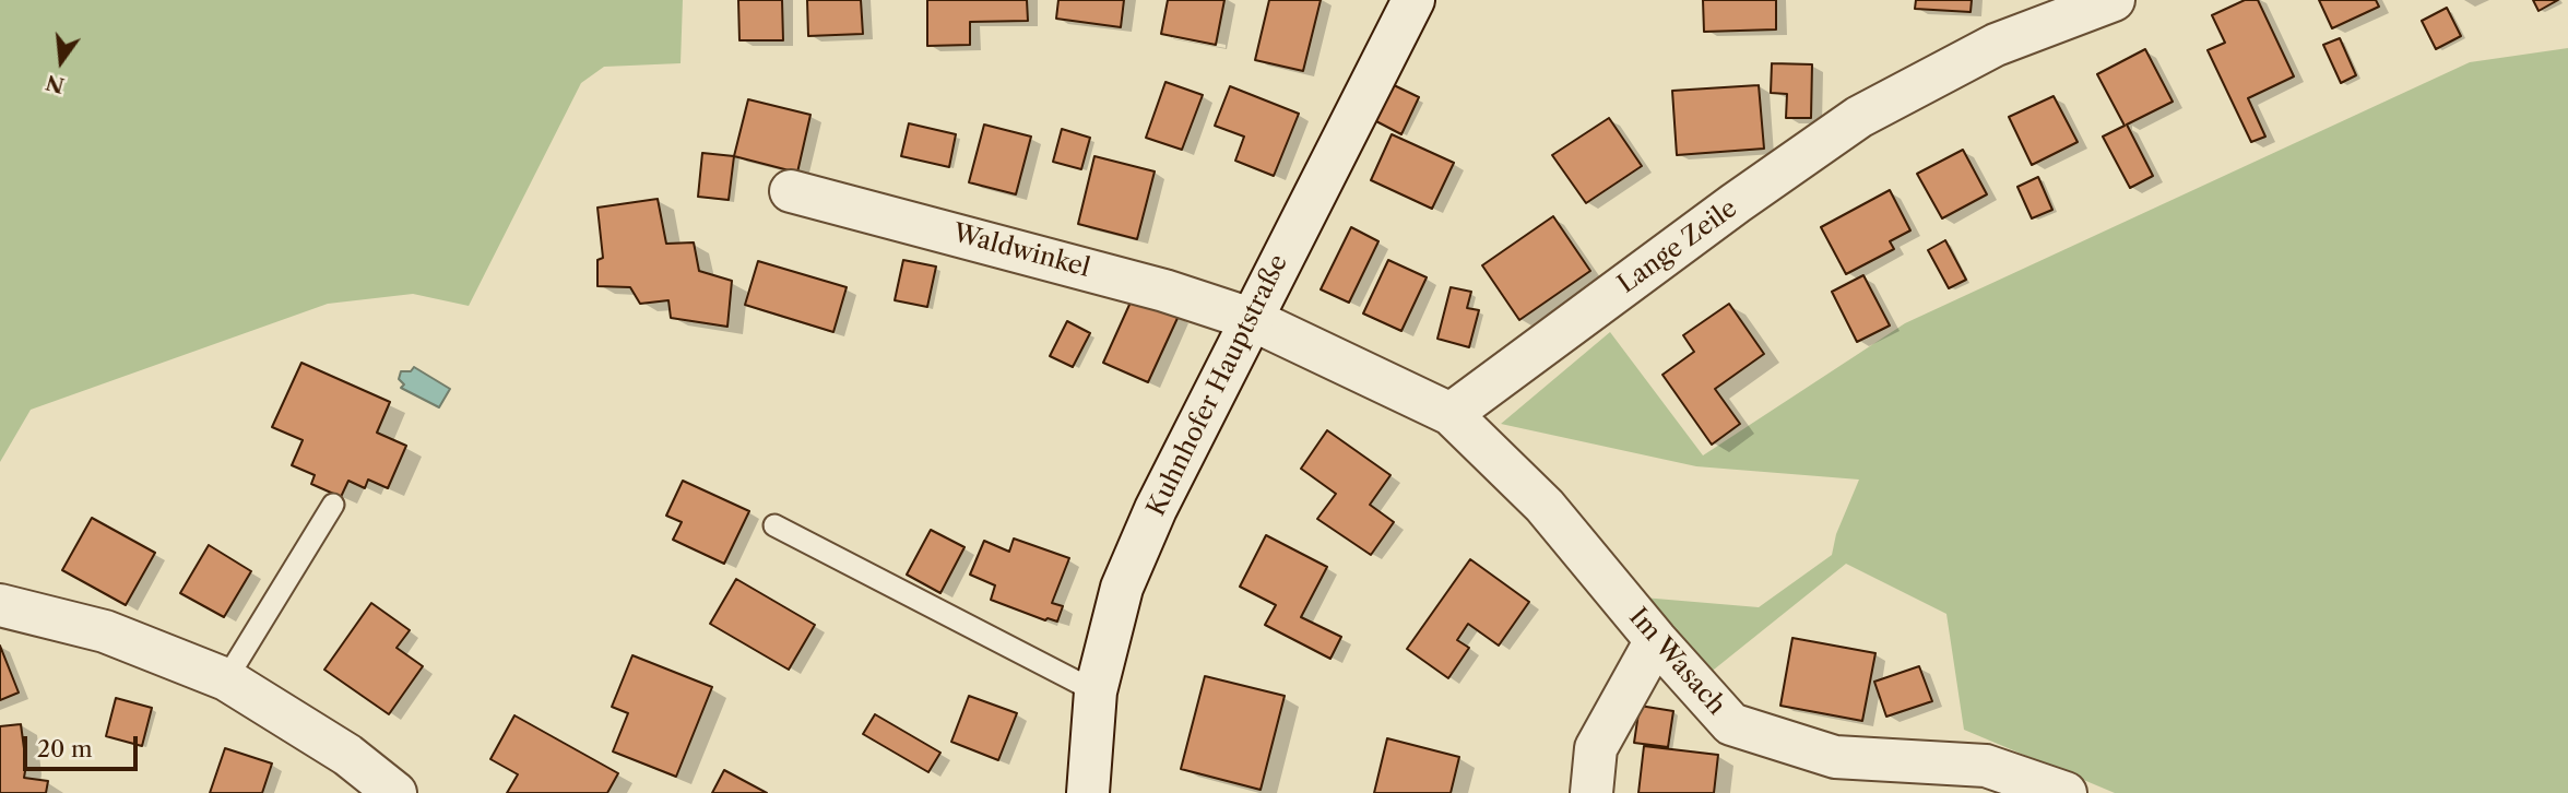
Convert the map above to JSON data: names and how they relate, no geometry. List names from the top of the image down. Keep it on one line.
{"streets":{"street":["Lange Zeile","Waldwinkel","Kuhnhofer Hauptstraße","Im Wasach"]},"crossings":[["Lange Zeile","Im Wasach"],["Waldwinkel","Kuhnhofer Hauptstraße"]],"scale_bar":"20 m","north":"bottom"}
